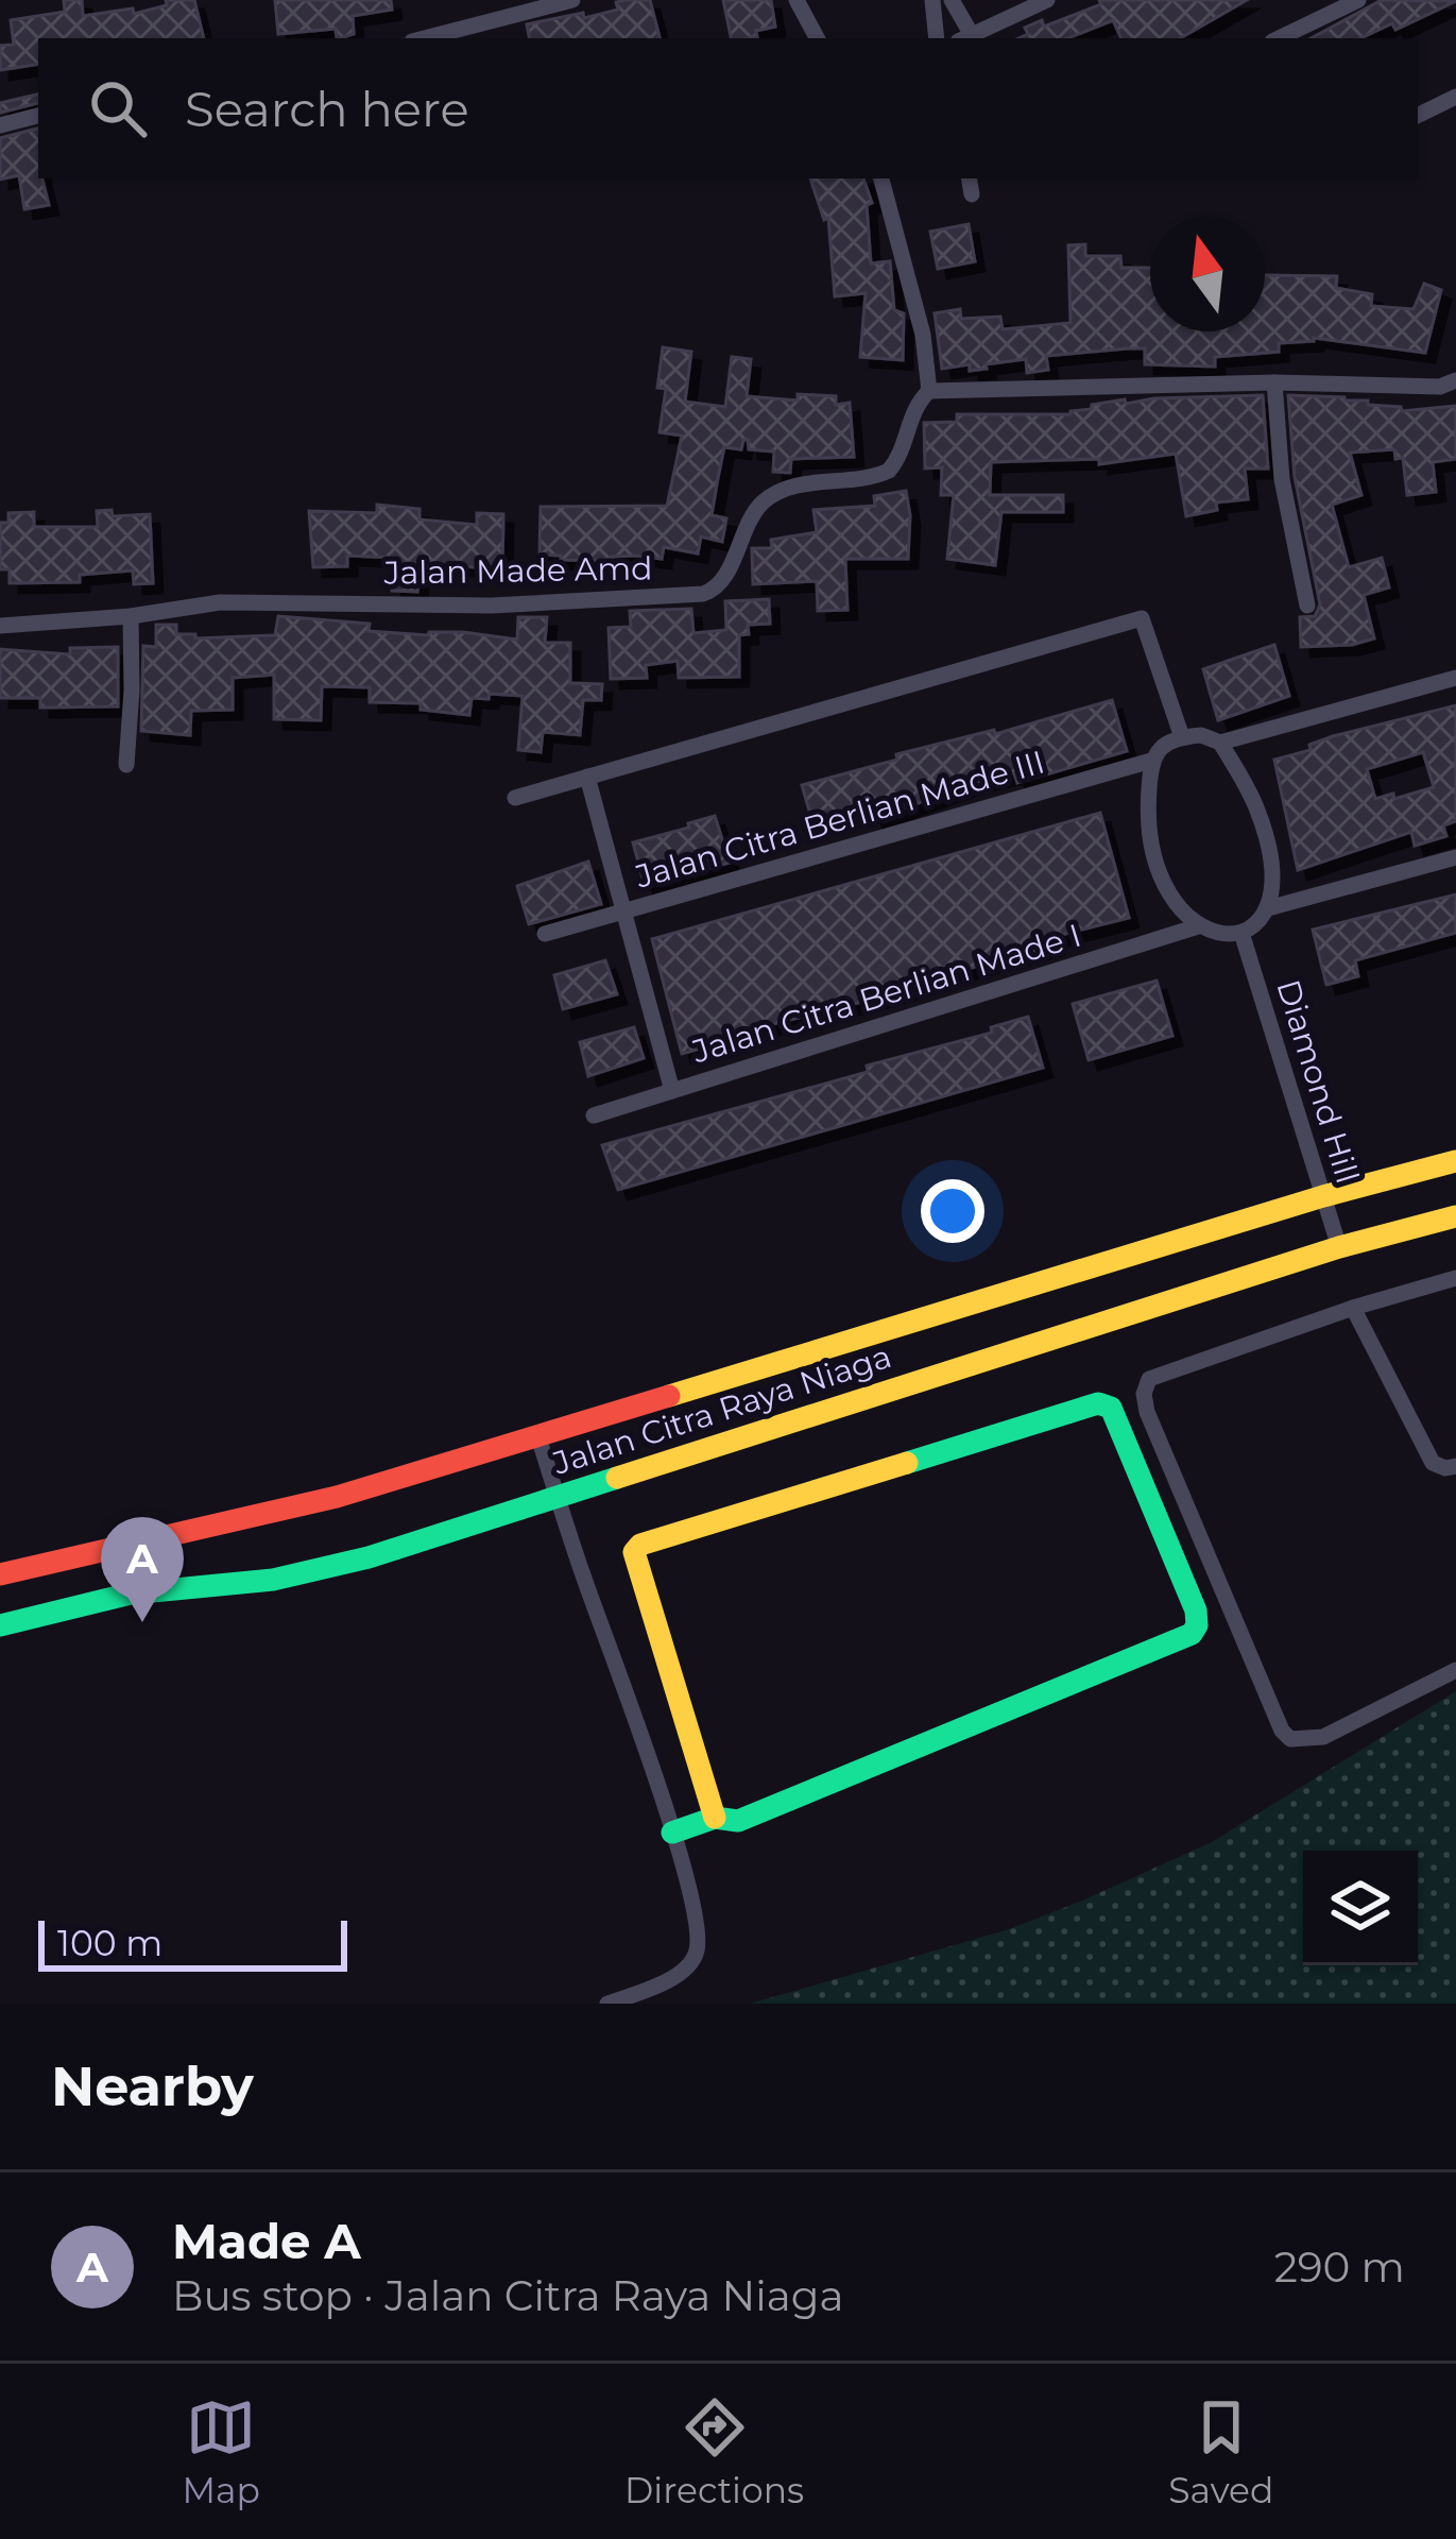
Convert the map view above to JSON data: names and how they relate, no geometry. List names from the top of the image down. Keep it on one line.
{"streets":{"street":["Jalan Made Amd","Jalan Citra Berlian Made III","Jalan Citra Berlian Made I","Diamond Hill","Jalan Citra Raya Niaga"]},"crossings":[["Diamond Hill","Jalan Citra Raya Niaga"]],"scale_bar":"100 m","north":"top","page":{"search":"Search here","pins":"A","scale":"100 m","heading":"Nearby","list":[{"mark":"A","name":"Made A","note":"Bus stop · Jalan Citra Raya Niaga","value":"290 m"}],"nav":["Map","Directions","Saved"]}}
